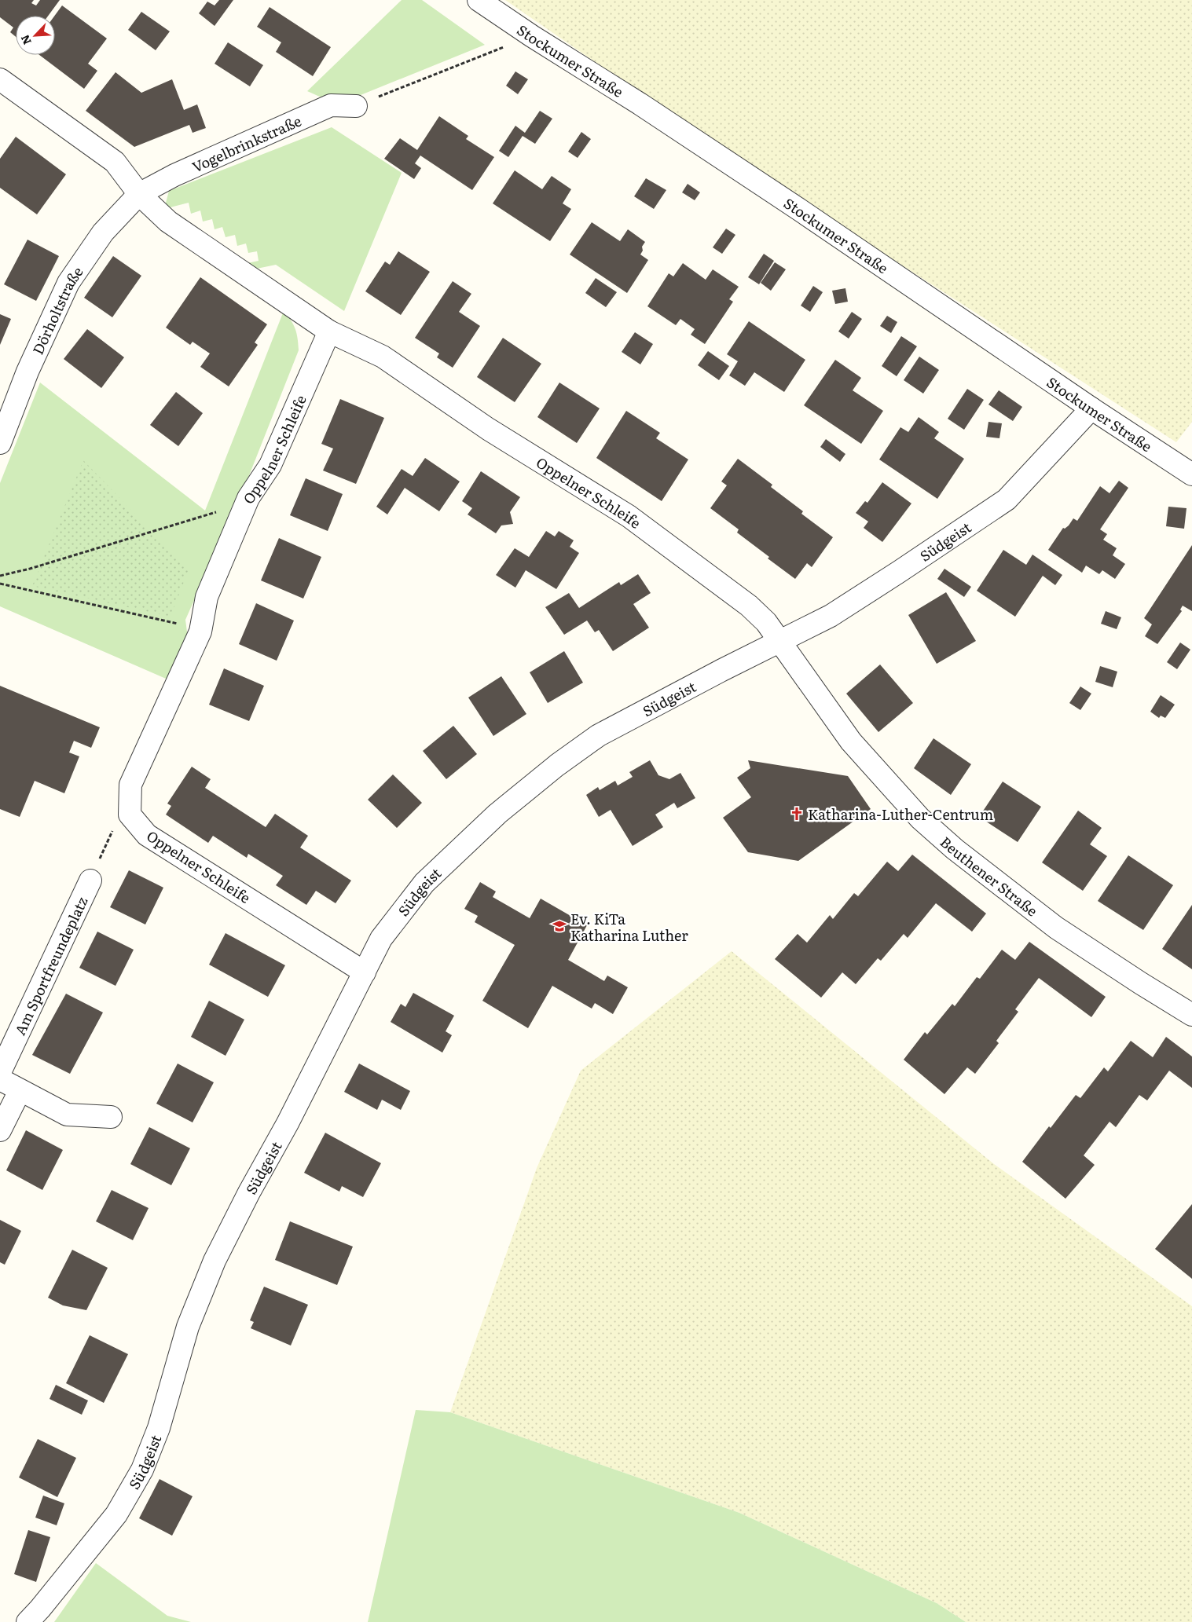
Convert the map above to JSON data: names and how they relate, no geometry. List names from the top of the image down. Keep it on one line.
{"streets":{"street":["Stockumer Straße","Vogelbrinkstraße","Dörholtstraße","Oppelner Schleife","Südgeist","Beuthener Straße","Am Sportfreundeplatz"]},"crossings":[["Stockumer Straße","Südgeist"],["Vogelbrinkstraße","Dörholtstraße"],["Oppelner Schleife","Südgeist"],["Oppelner Schleife","Beuthener Straße"],["Südgeist","Beuthener Straße"]],"places":{"church":["Katharina-Luther-Centrum"],"school or university":["Ev. KiTa Katharina Luther"]},"north":"bottom left"}
